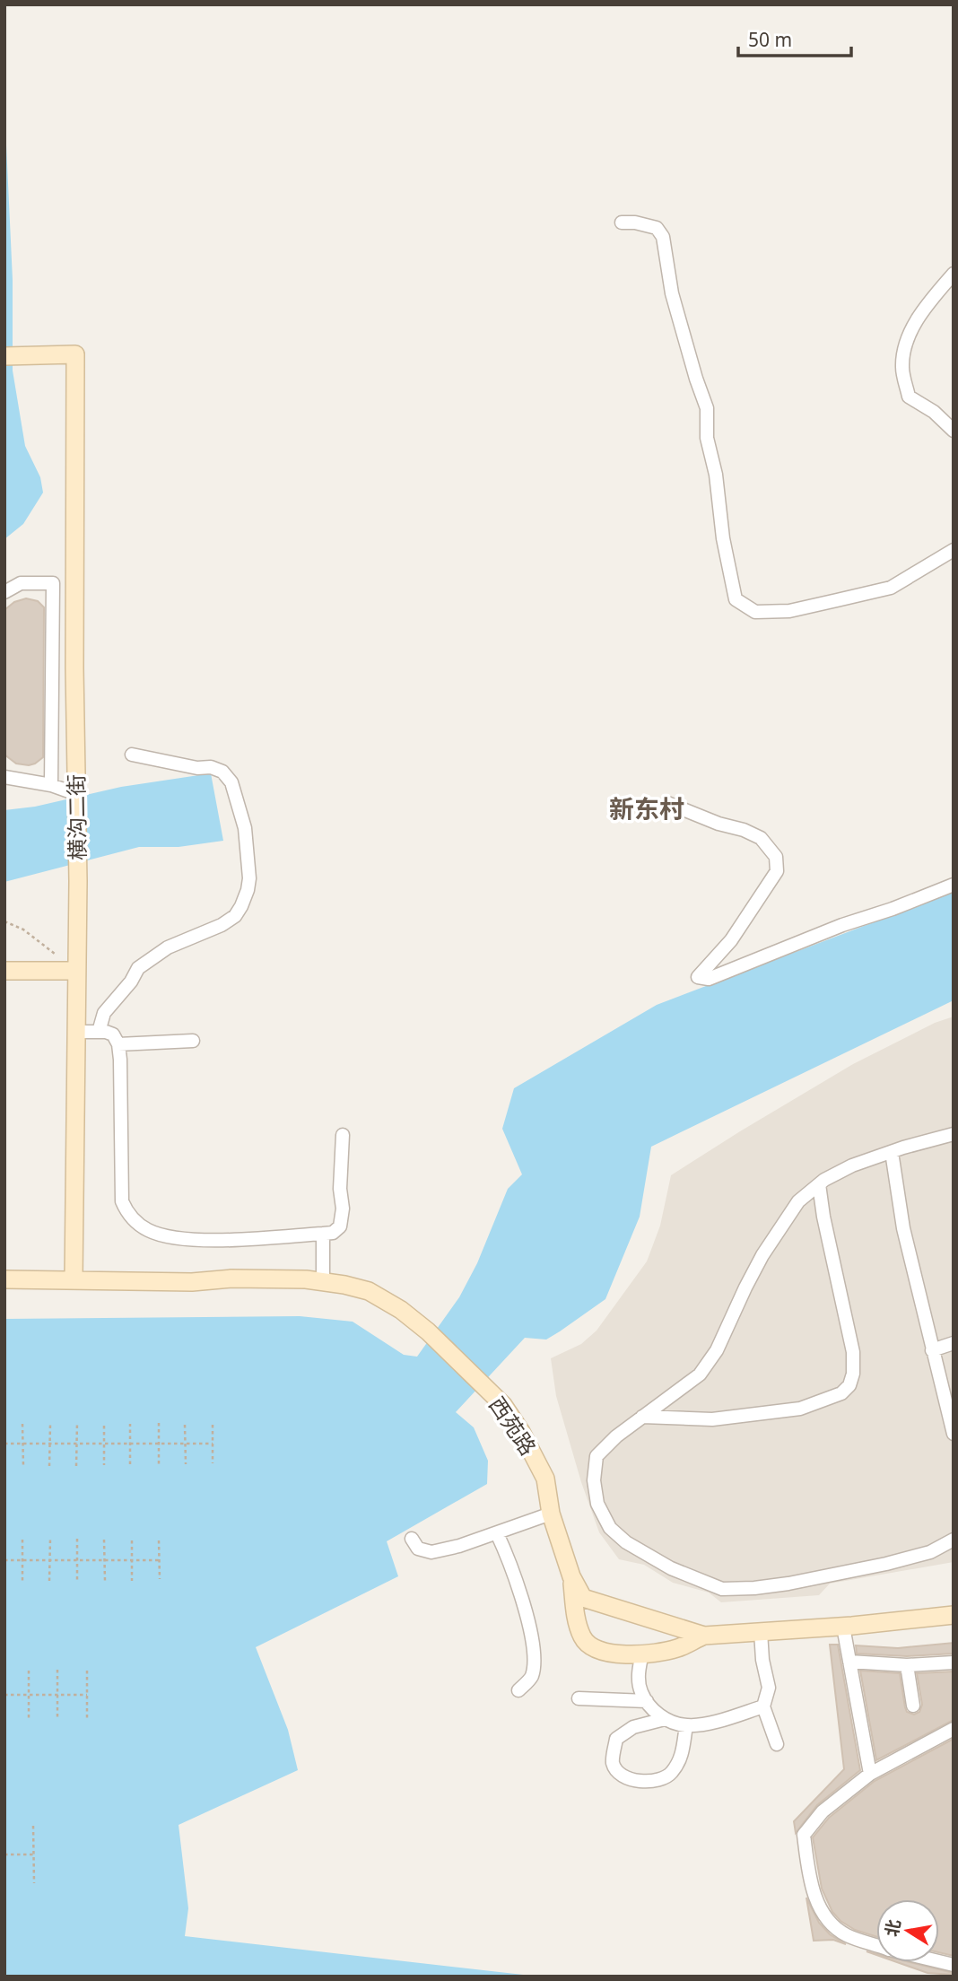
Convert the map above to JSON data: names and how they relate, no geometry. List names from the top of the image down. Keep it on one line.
{"streets":{"main road":["横沟二街","西苑路"]},"crossings":[["横沟二街","西苑路"]],"districts":["新东村"],"scale_bar":"50 m","north":"left"}
